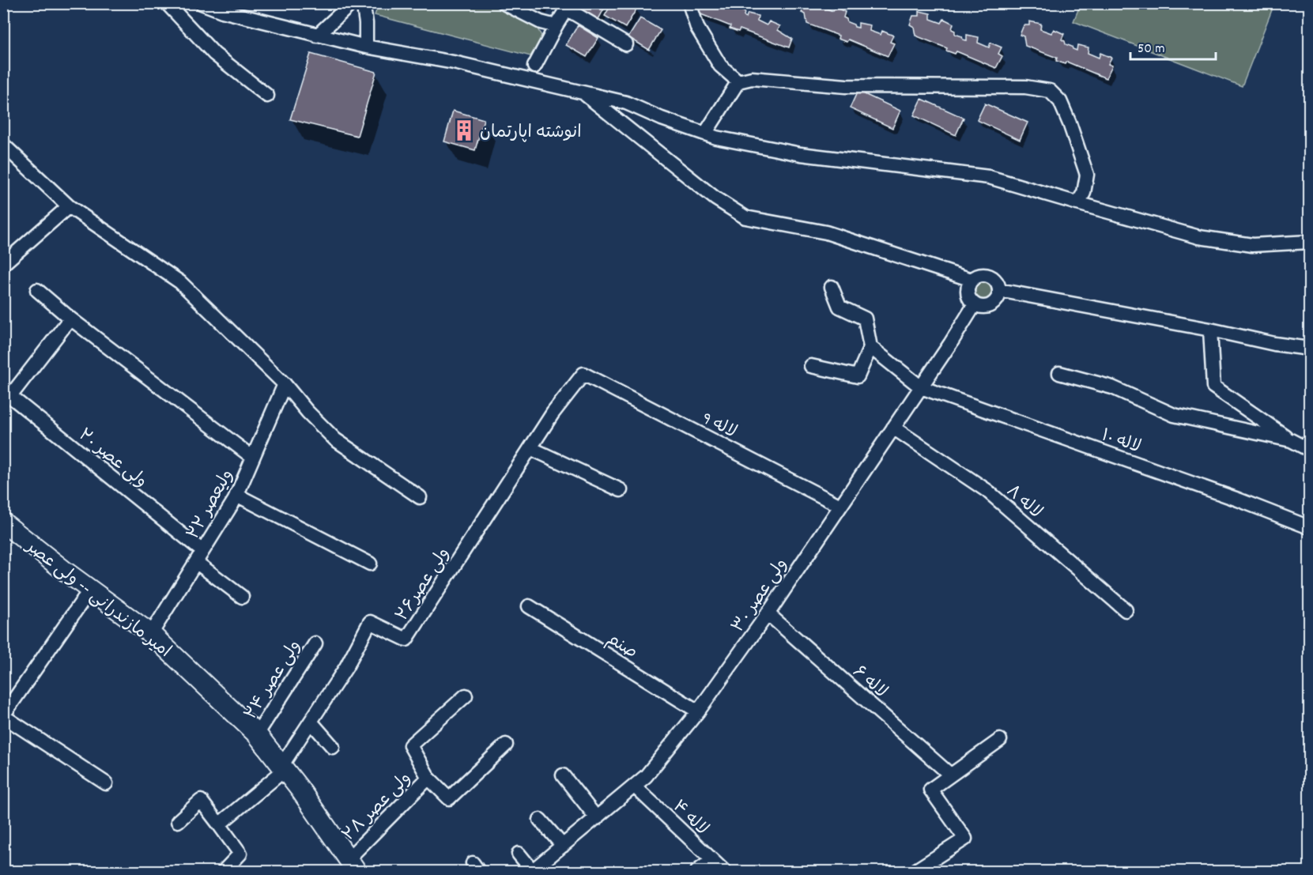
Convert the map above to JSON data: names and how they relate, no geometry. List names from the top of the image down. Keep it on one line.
{"streets":{"main road":["امیر مازندرانی -- ولی عصر"],"street":["لاله 9","لاله ۱۰","ولی عصر ۲۰","لاله ۸","ولیعصر ۲۲","ولی عصر۲۶","ولی عصر ۳۰","صنم","ولی عصر ۲۴","لاله ۶","ولی عصر ۲۸","لاله ۴"]},"crossings":[["لاله 9","ولی عصر۲۶"],["لاله 9","ولی عصر ۳۰"],["لاله ۱۰","ولی عصر ۳۰"],["ولی عصر ۲۰","ولیعصر ۲۲"],["لاله ۸","ولی عصر ۳۰"],["ولیعصر ۲۲","امیر مازندرانی -- ولی عصر"],["ولی عصر۲۶","امیر مازندرانی -- ولی عصر"],["ولی عصر ۳۰","صنم"],["ولی عصر ۳۰","لاله ۶"],["ولی عصر ۳۰","لاله ۴"],["امیر مازندرانی -- ولی عصر","ولی عصر ۲۴"],["امیر مازندرانی -- ولی عصر","ولی عصر ۲۸"]],"places":{"building":["انوشته اپارتمان"]},"scale_bar":"50 m"}
